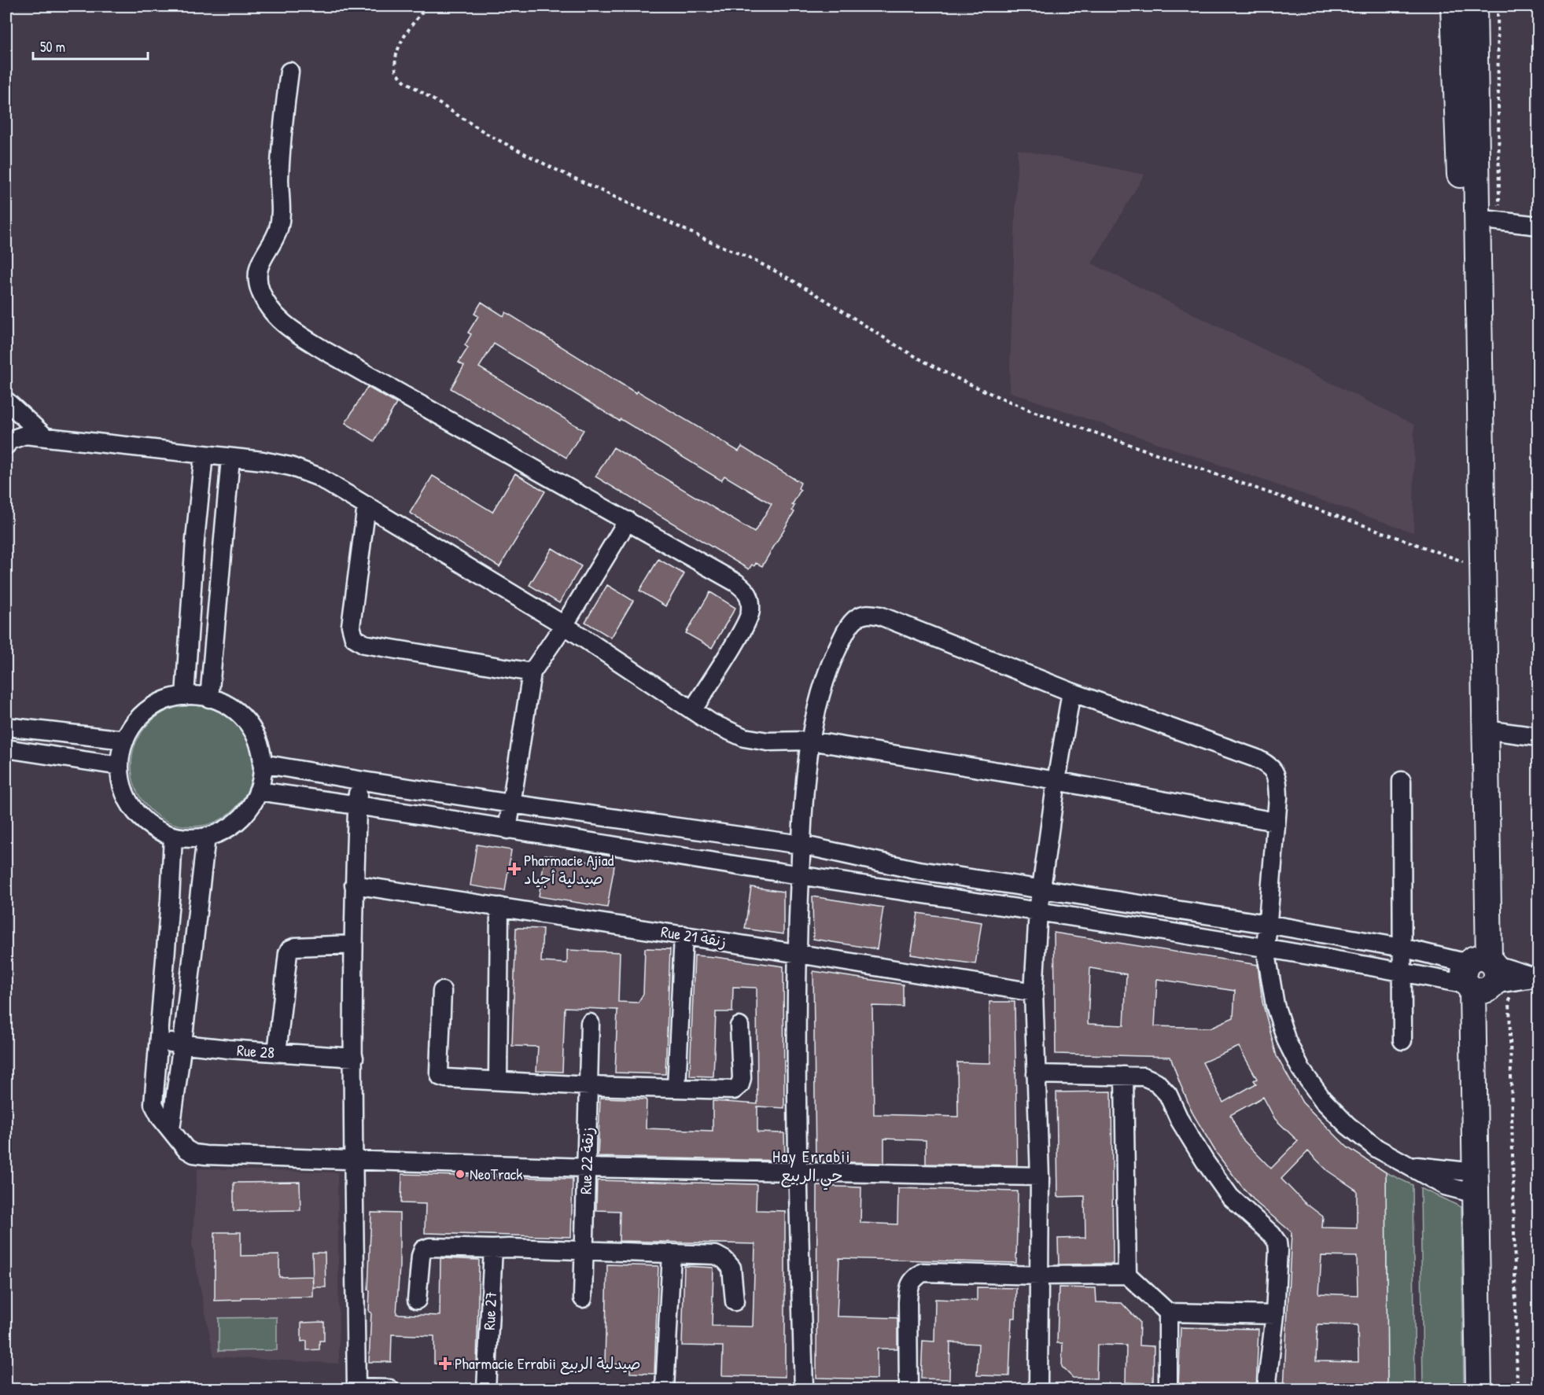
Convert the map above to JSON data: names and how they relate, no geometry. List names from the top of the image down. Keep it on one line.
{"streets":{"street":["Rue 21 زنقة","Rue 28","Rue 22 زنقة","Rue 27"]},"districts":["Hay Errabii حي الربيع"],"places":{"health":["Pharmacie Ajiad صيدلية أجياد","Pharmacie Errabii صيدلية الربيع"],"other":["NeoTrack"]},"scale_bar":"50 m"}
